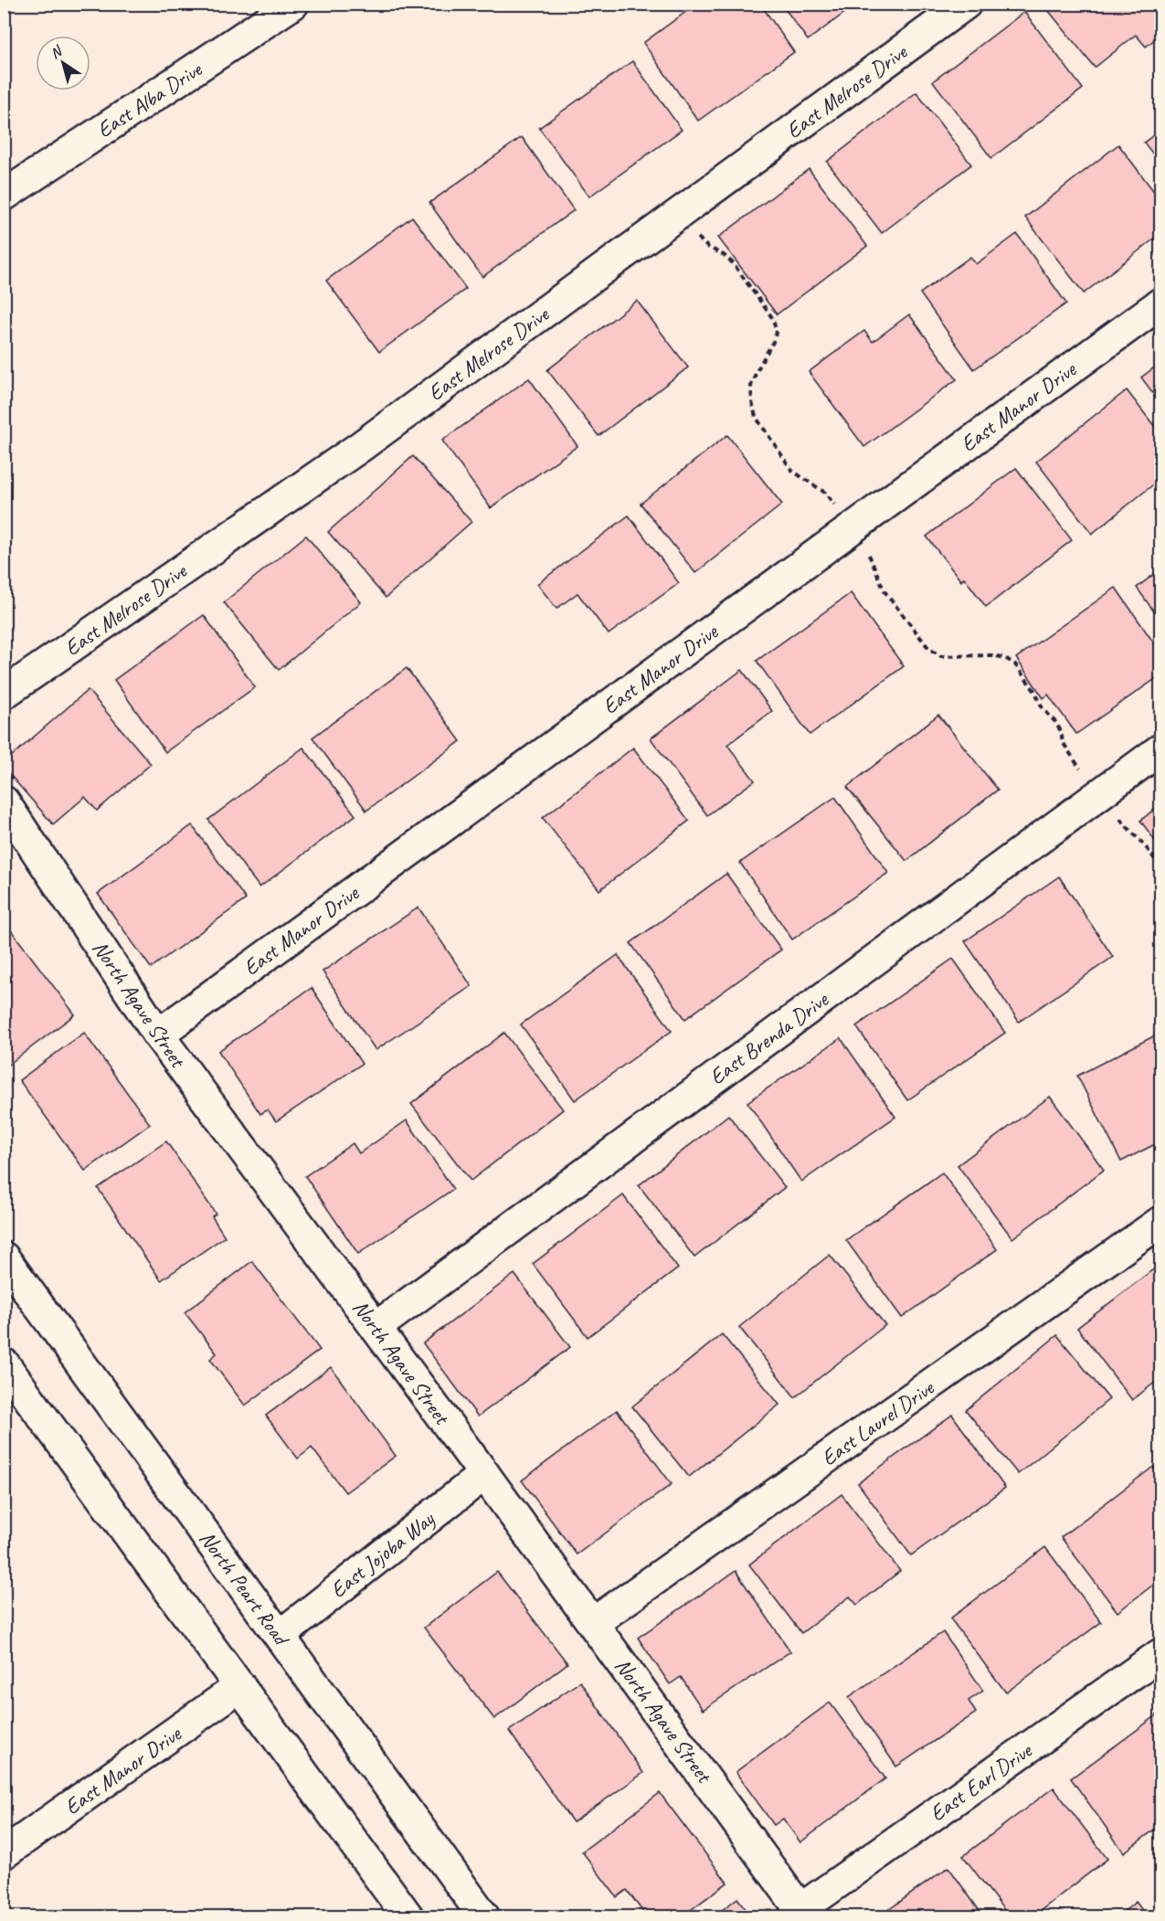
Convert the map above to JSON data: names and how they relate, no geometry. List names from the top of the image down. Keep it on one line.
{"streets":{"street":["East Melrose Drive","East Alba Drive","East Manor Drive","North Agave Street","East Brenda Drive","East Laurel Drive","East Jojoba Way","North Peart Road","East Earl Drive"]},"crossings":[["East Manor Drive","North Agave Street"],["North Agave Street","East Brenda Drive"],["North Agave Street","East Laurel Drive"],["North Agave Street","East Jojoba Way"],["North Agave Street","East Earl Drive"],["East Jojoba Way","North Peart Road"]],"north":"top left"}
